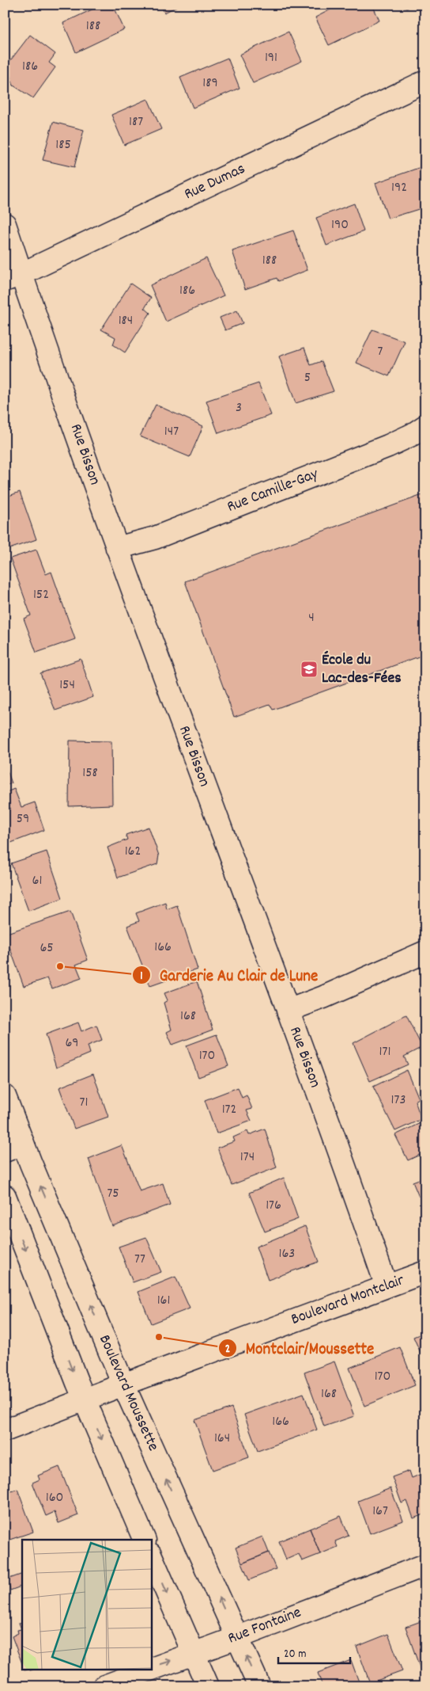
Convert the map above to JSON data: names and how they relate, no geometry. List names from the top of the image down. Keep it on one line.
{"streets":{"street":["Rue Dumas","Rue Bisson","Rue Camille-Gay","Boulevard Montclair","Boulevard Moussette","Rue Fontaine"]},"crossings":[["Rue Dumas","Rue Bisson"],["Rue Bisson","Rue Camille-Gay"],["Rue Bisson","Boulevard Montclair"],["Boulevard Montclair","Boulevard Moussette"],["Boulevard Moussette","Rue Fontaine"]],"places":{"school or university":["École du Lac-des-Fées"],"other":["Garderie Au Clair de Lune","Montclair/Moussette"]},"house_numbers":["188","191","186","189","187","185","192","190","188","186","184","7","5","3","147","152","4","154","158","59","162","61","166","65","168","69","171","170","173","71","172","174","75","176","163","77","161","170","168","166","164","160","167"],"scale_bar":"20 m"}
